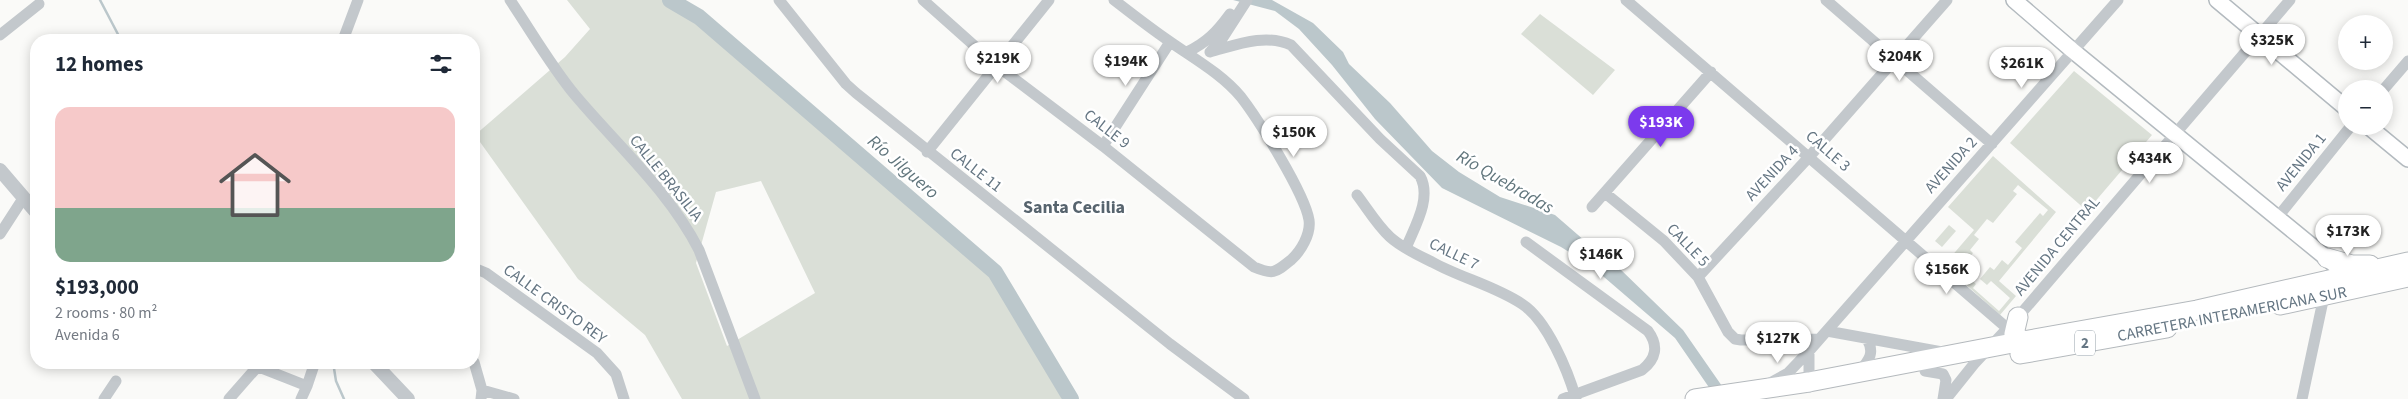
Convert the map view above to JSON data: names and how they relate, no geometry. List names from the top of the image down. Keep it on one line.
{"streets":{"highway":["CARRETERA INTERAMERICANA SUR","2"],"street":["CALLE 9","CALLE 3","AVENIDA 1","AVENIDA 2","CALLE 11","AVENIDA 4","CALLE BRASILIA","CALLE 5","AVENIDA CENTRAL","CALLE 7","CALLE CRISTO REY"]},"crossings":[["CALLE 3","AVENIDA 2"],["CALLE 3","AVENIDA 4"],["CALLE 3","AVENIDA CENTRAL"],["AVENIDA 2","CALLE 5"],["AVENIDA 2","CARRETERA INTERAMERICANA SUR"],["AVENIDA 4","CALLE 5"],["CALLE 5","CARRETERA INTERAMERICANA SUR"],["AVENIDA CENTRAL","CARRETERA INTERAMERICANA SUR"]],"districts":["Santa Cecilia"],"water":["Río Jilguero","Río Quebradas"],"page":{"map_buttons":["+","−"],"price":["$325K","$204K","$219K","$194K","$261K","$193K","$150K","$434K","$173K","$146K","$156K","$127K"],"heading":"12 homes","list":[{"name":"$193,000","note":"2 rooms · 80 m² · Avenida 6"}]}}
